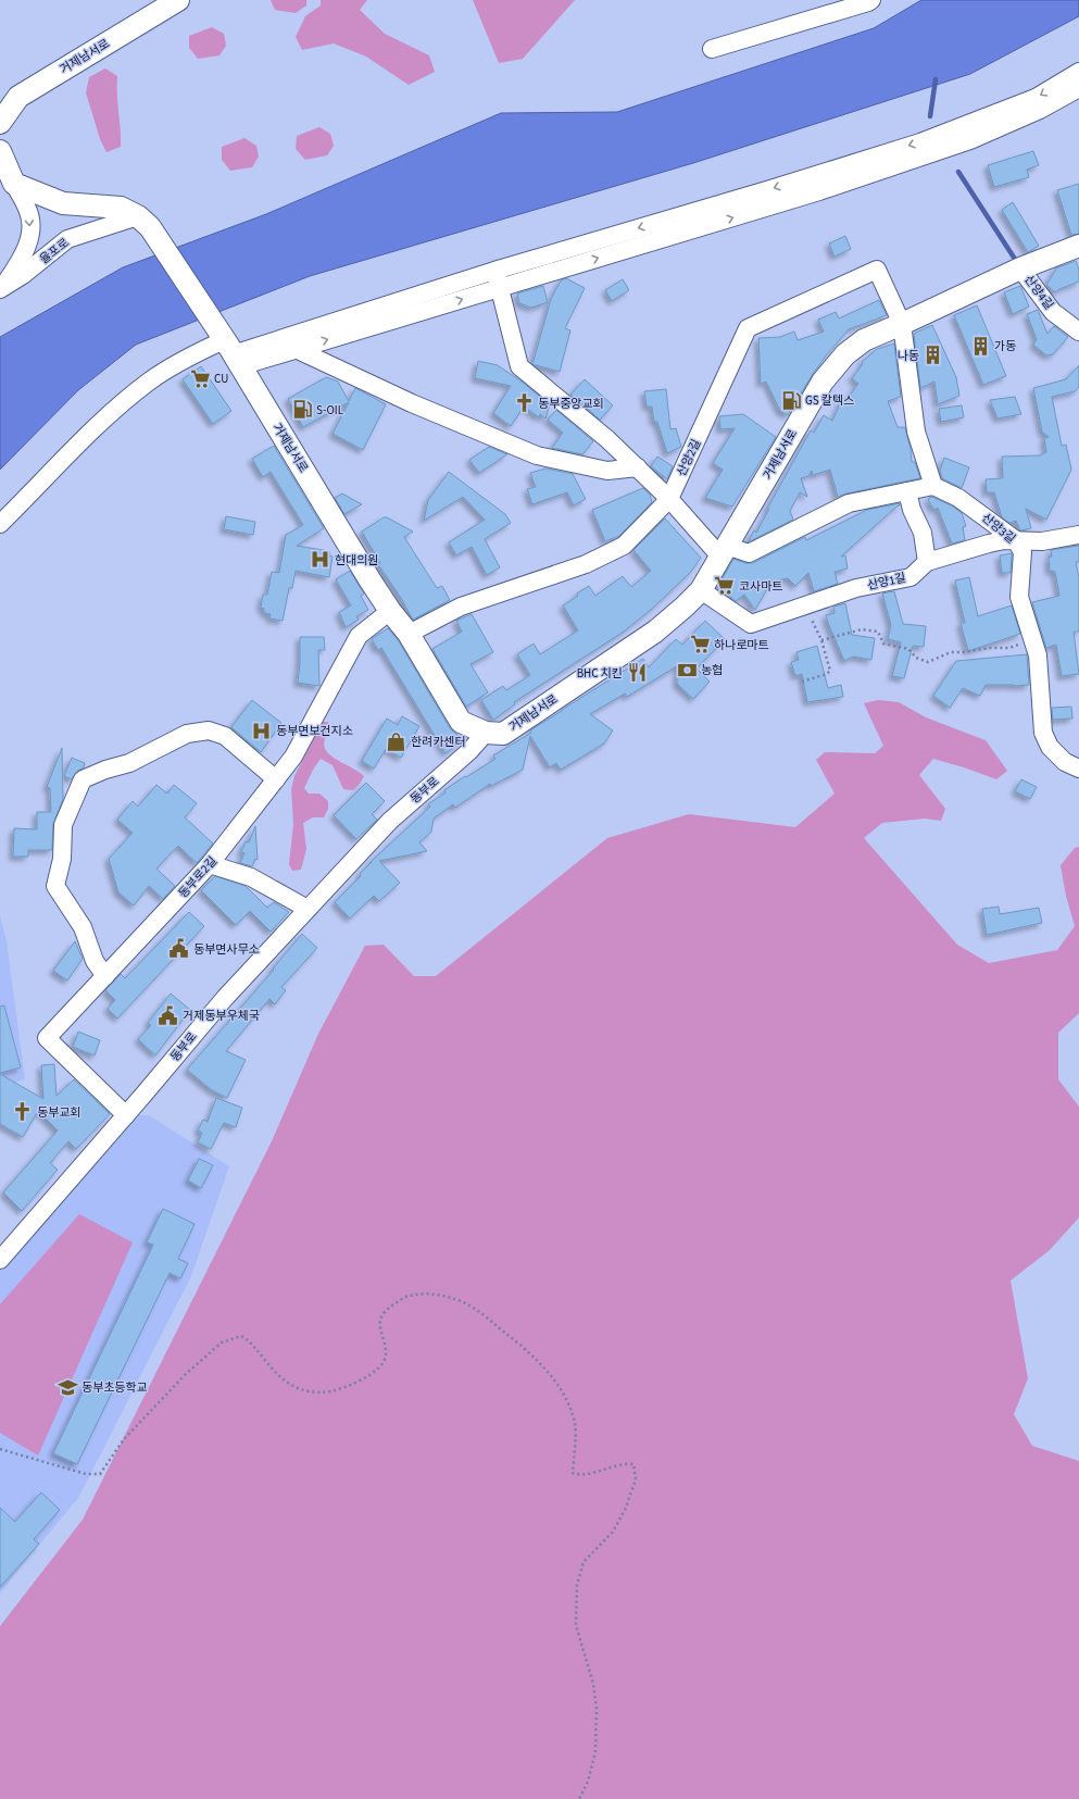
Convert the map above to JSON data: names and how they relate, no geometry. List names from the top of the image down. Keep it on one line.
{"streets":{"main road":["거제남서로"],"street":["율포로","산양4길","산양2길","산양3길","산양1길","동부로","동부로2길"]},"crossings":[["거제남서로","율포로"],["거제남서로","산양4길"],["거제남서로","산양2길"],["거제남서로","산양1길"],["거제남서로","동부로"],["거제남서로","동부로2길"],["산양3길","산양1길"],["동부로","동부로2길"]],"places":{"building":["가동","나동"],"supermarket":["CU","코사마트","하나로마트"],"fuel station":["GS 칼텍스","S-OIL"],"church":["동부중앙교회","동부교회"],"hospital":["현대의원","동부면보건지소"],"bank":["농협"],"restaurant":["BHC 치킨"],"shop":["한려카센터"],"public building":["동부면사무소","거제동부우체국"],"school or university":["동부초등학교"]}}
